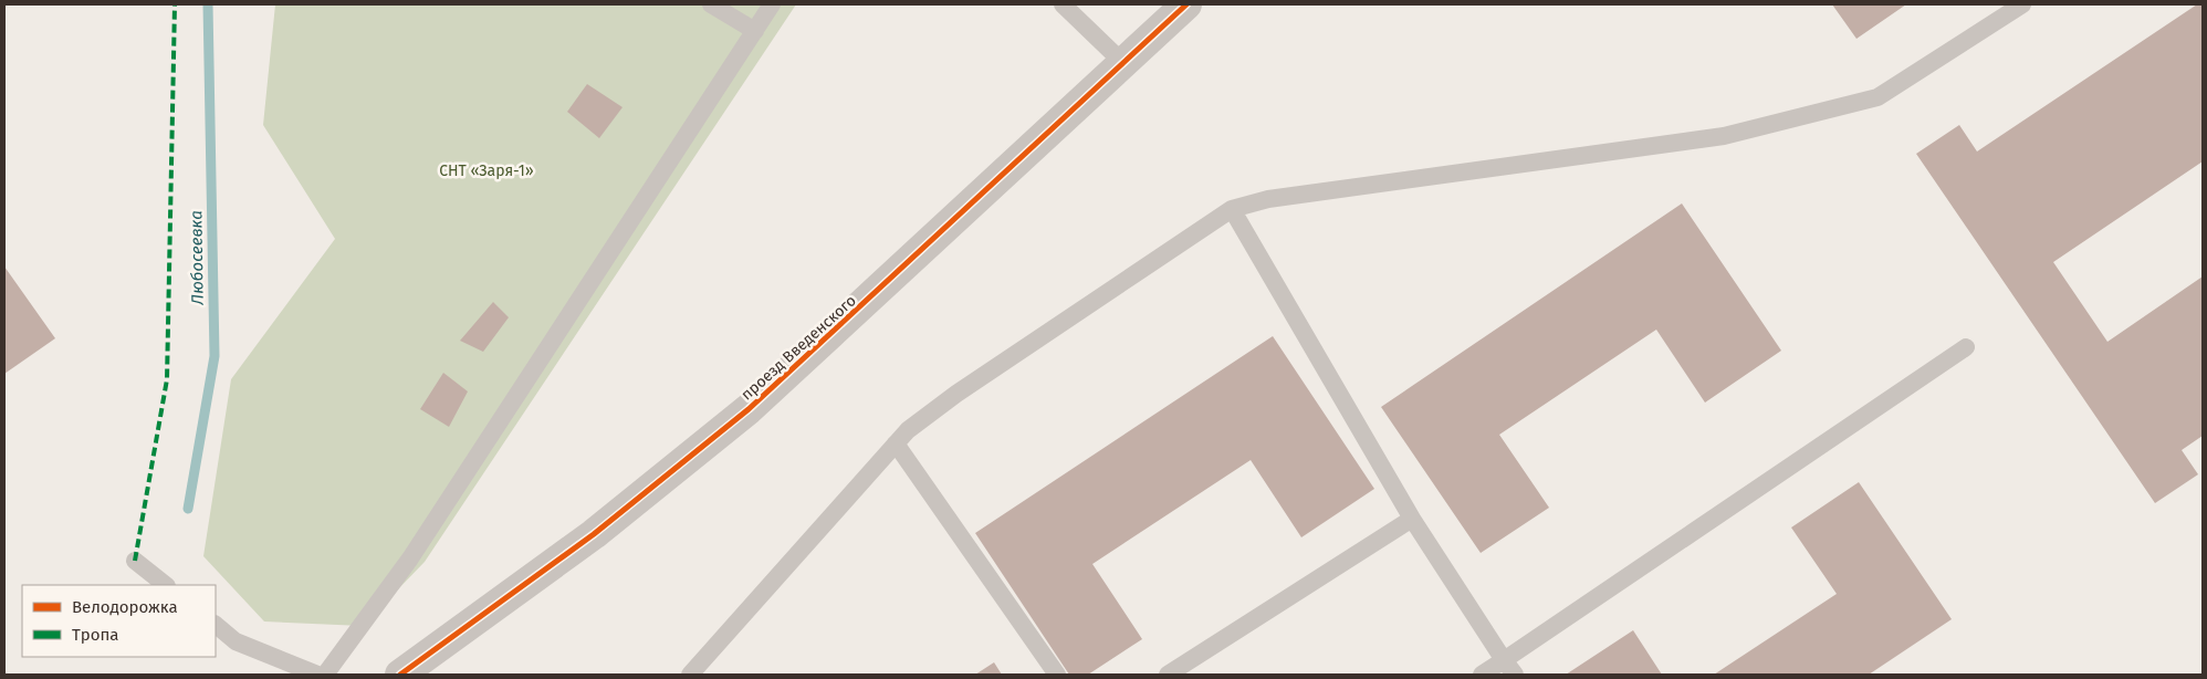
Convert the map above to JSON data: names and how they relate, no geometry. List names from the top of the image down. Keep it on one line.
{"streets":{"street":["проезд Введенского"]},"water":["Любосеевка"],"parks":["СНТ «Заря-1»"],"legend":["Велодорожка","Тропа"]}
